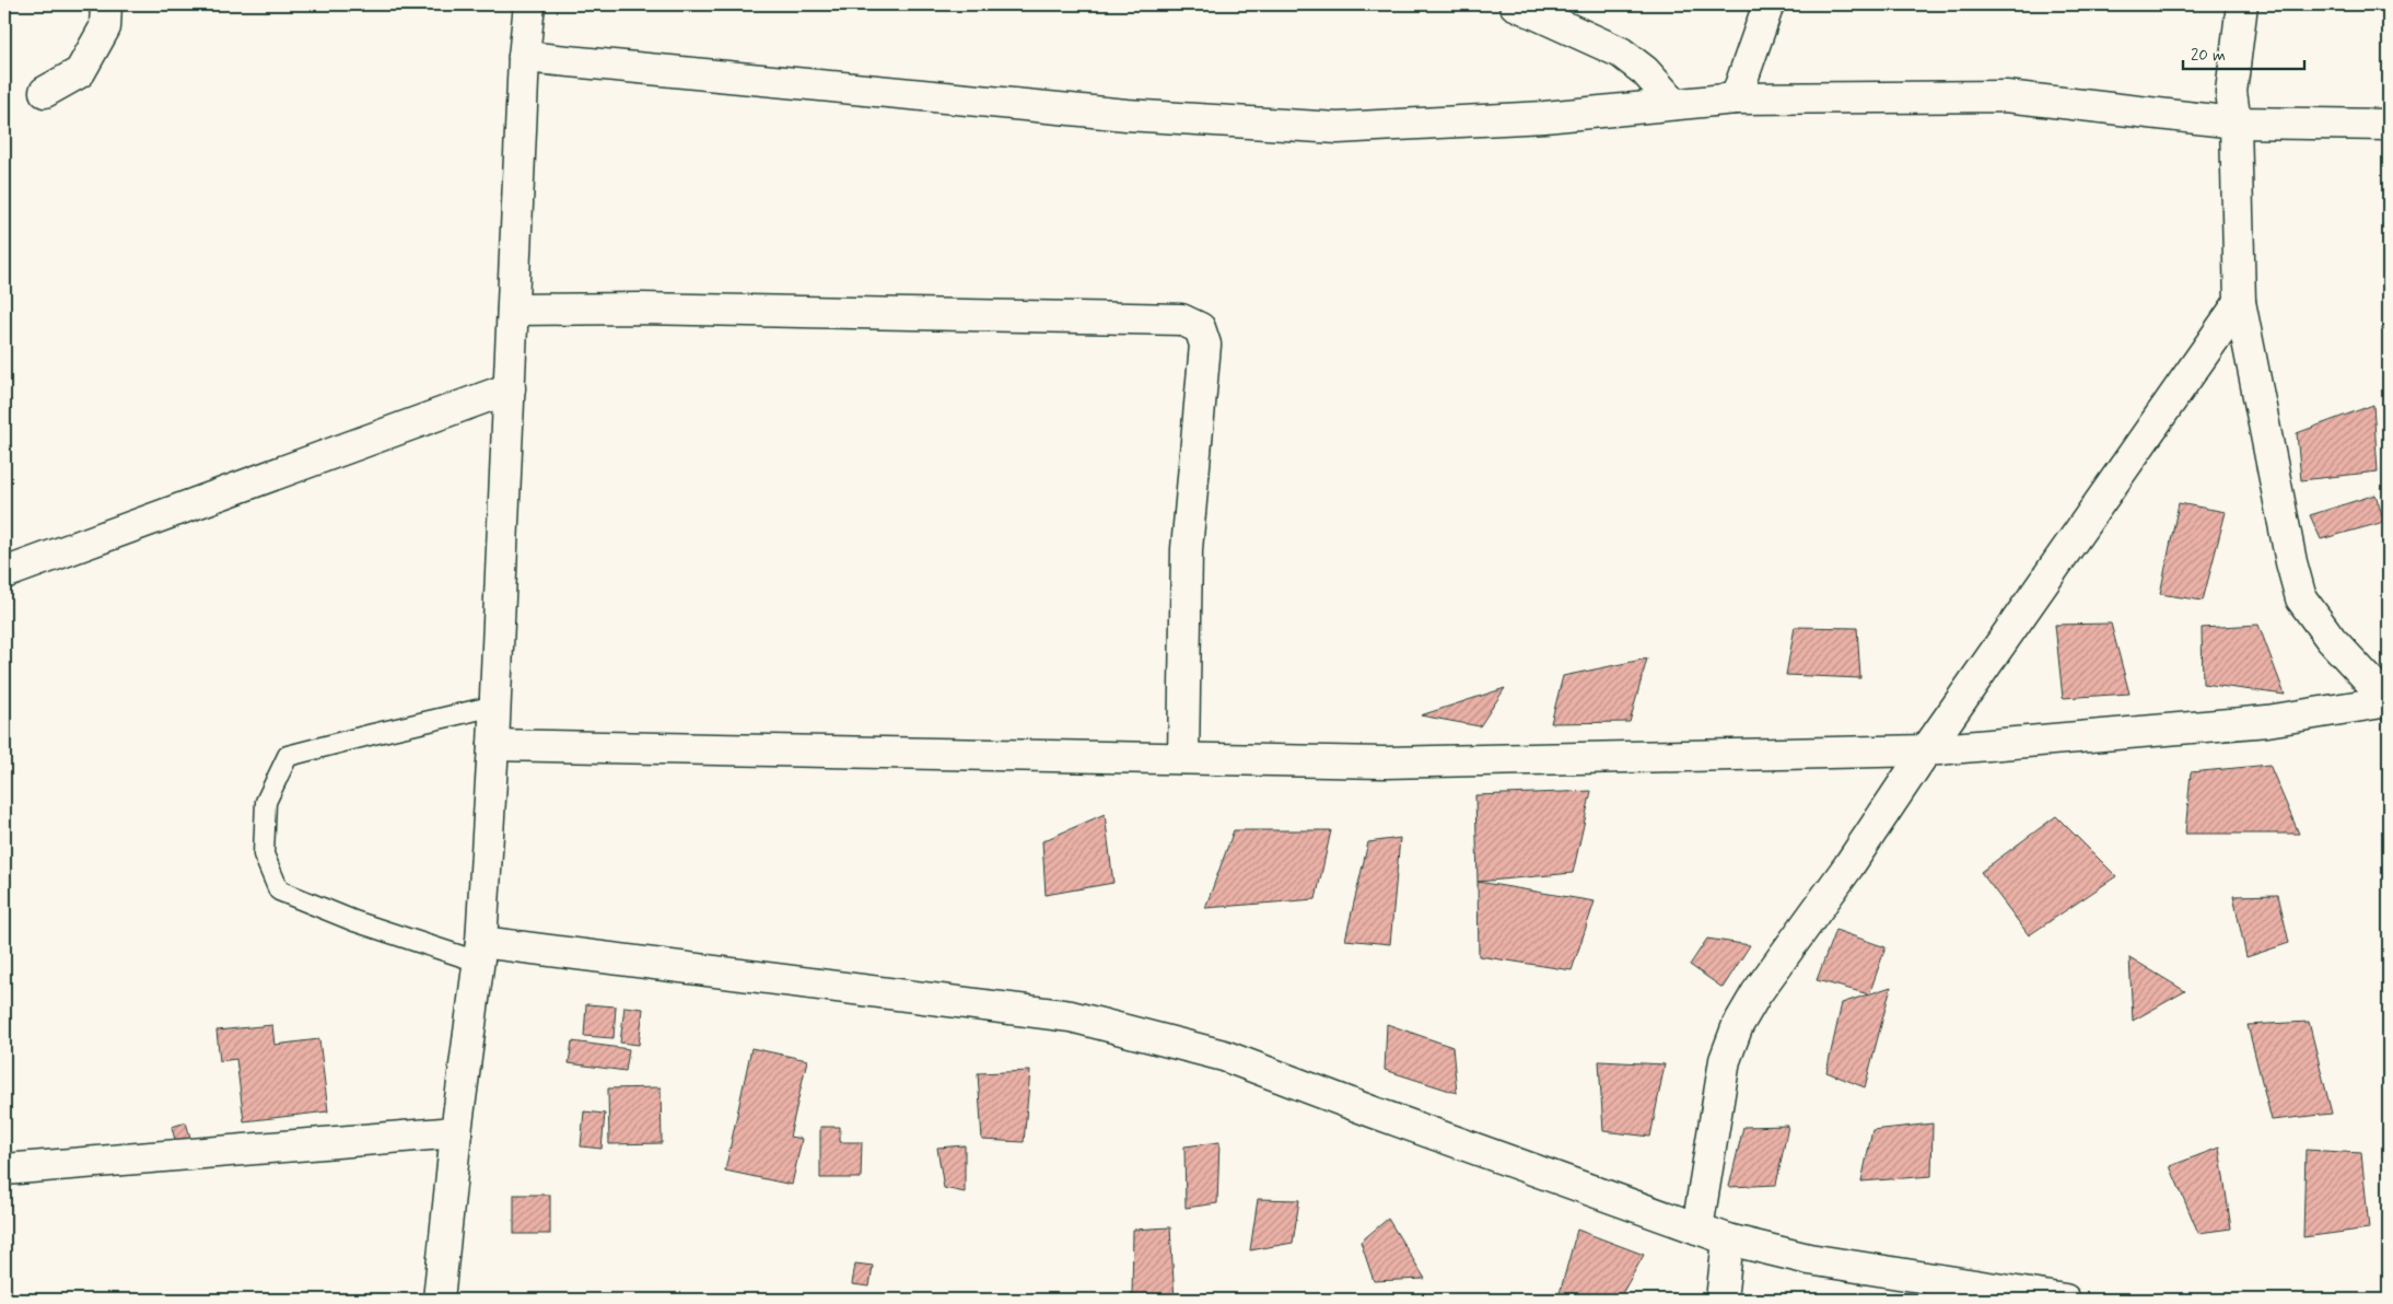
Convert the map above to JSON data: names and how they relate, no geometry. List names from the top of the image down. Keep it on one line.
{"scale_bar":"20 m"}
